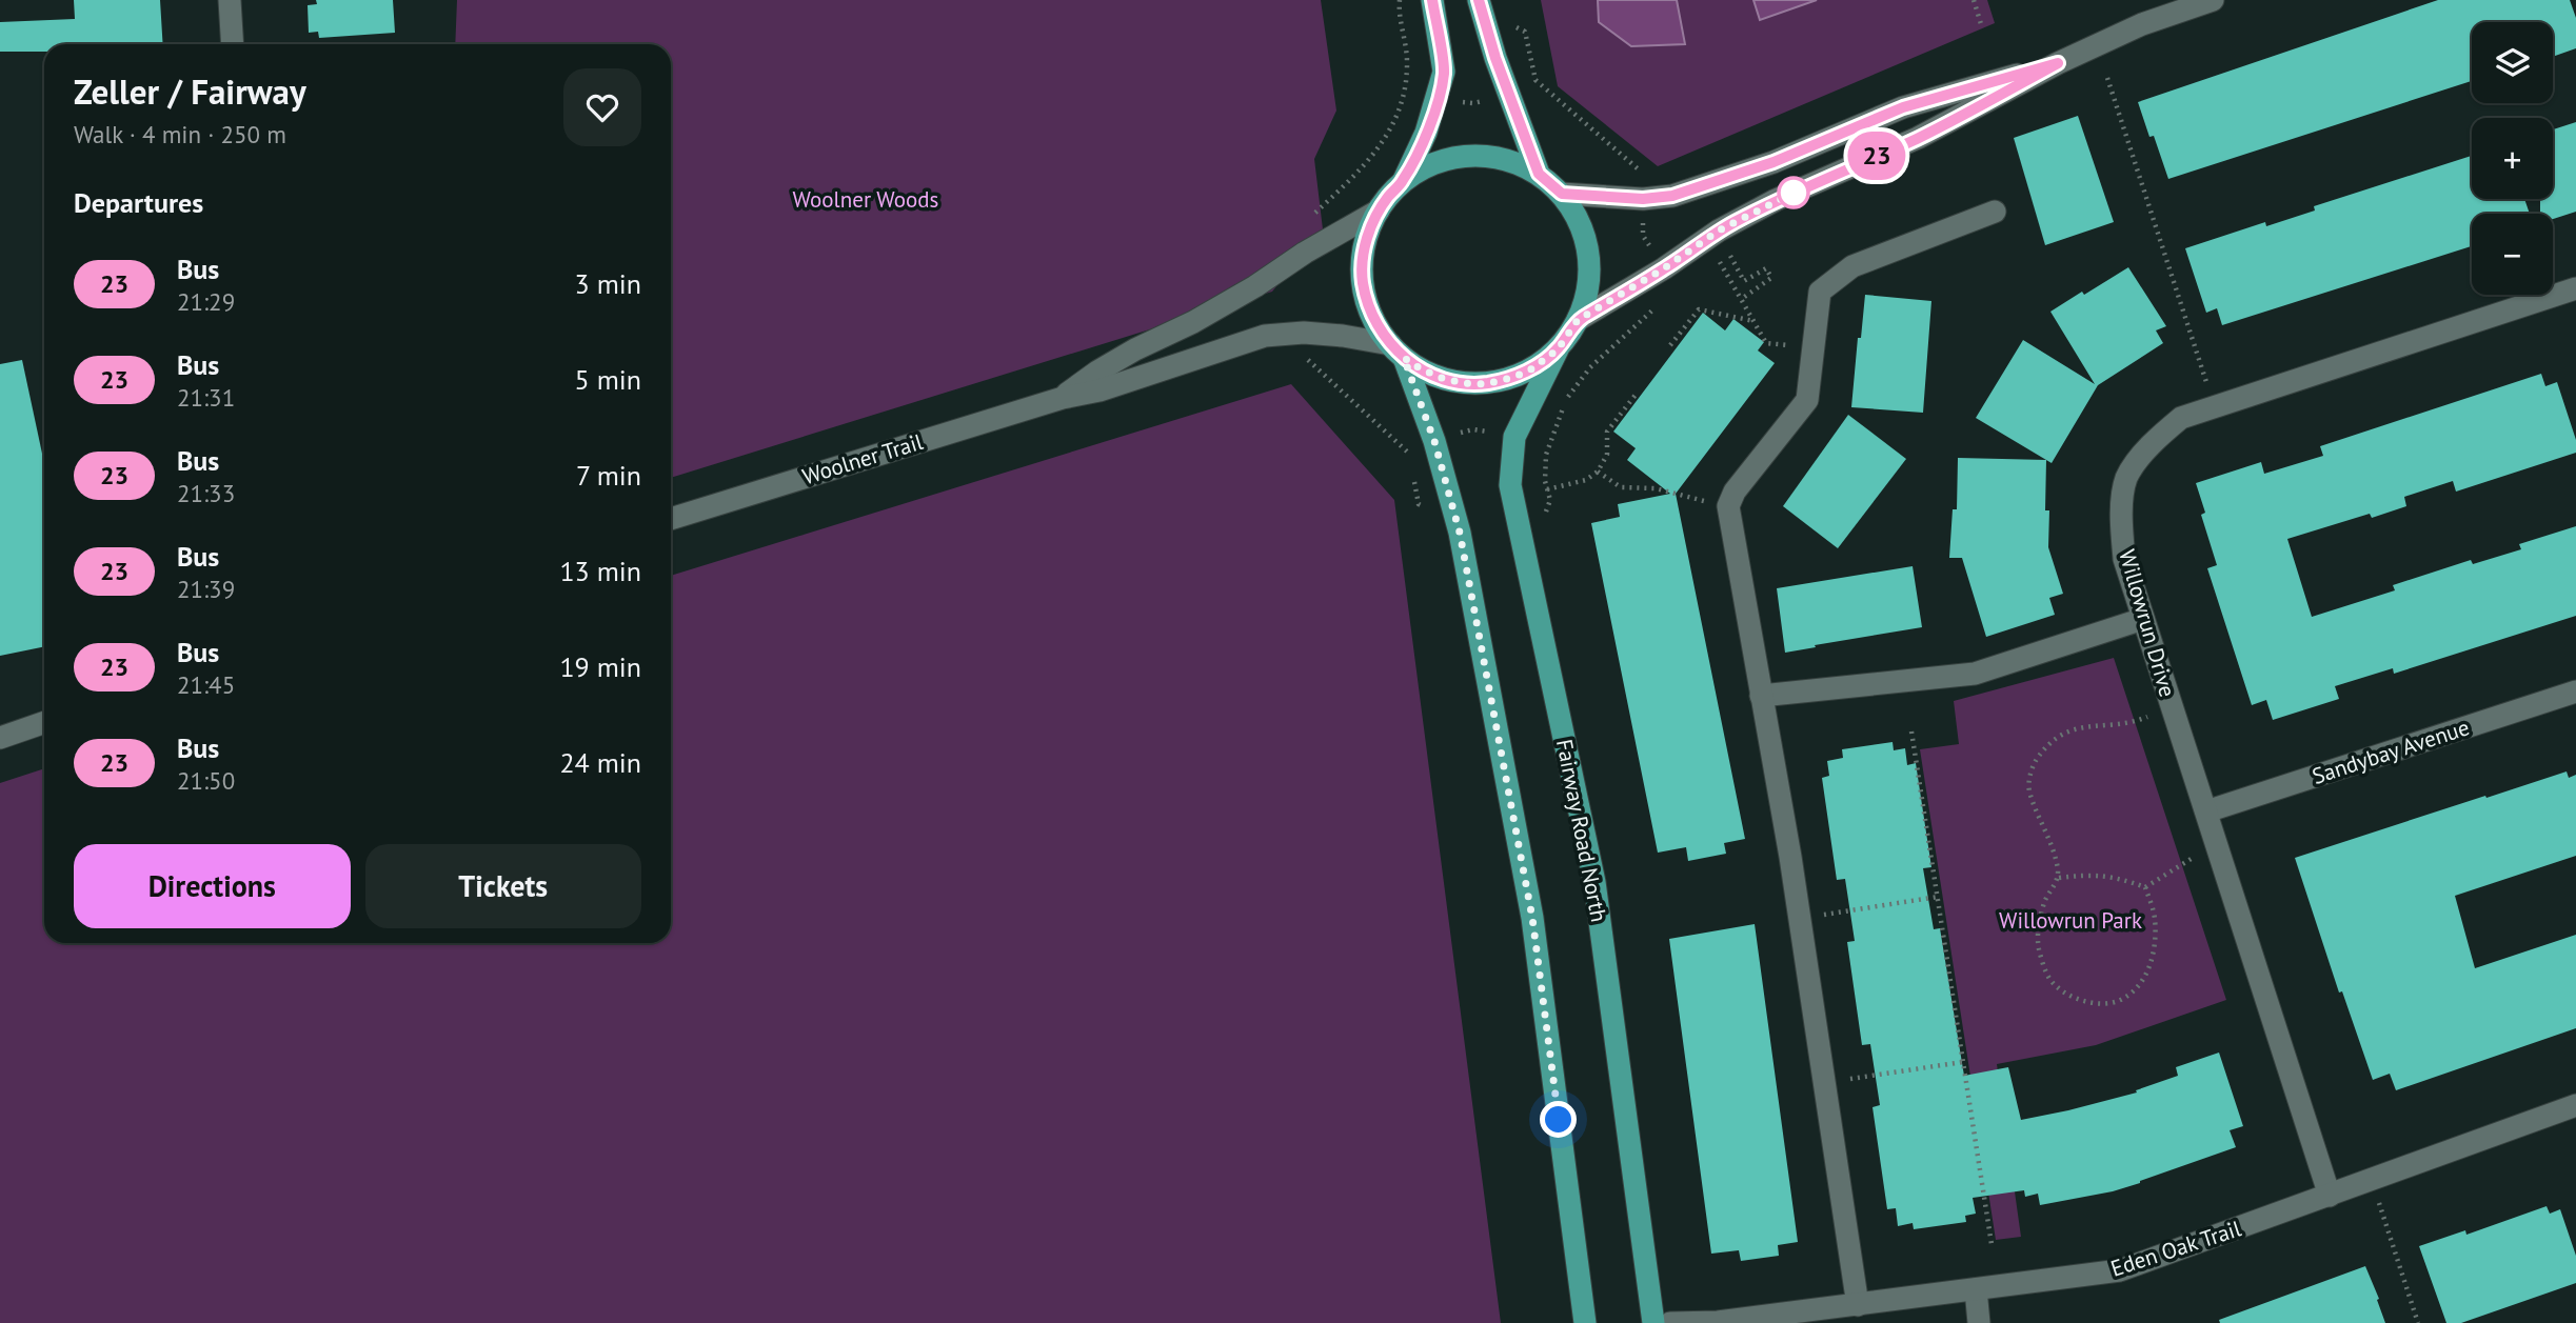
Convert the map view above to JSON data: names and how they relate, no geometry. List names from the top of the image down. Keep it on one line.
{"streets":{"main road":["Fairway Road North"],"street":["Woolner Trail","Willowrun Drive","Sandybay Avenue","Eden Oak Trail"]},"crossings":[["Woolner Trail","Fairway Road North"],["Willowrun Drive","Sandybay Avenue"],["Willowrun Drive","Eden Oak Trail"]],"parks":["Woolner Woods","Willowrun Park"],"lines":["bus line 23"],"page":{"on_map":"23","map_buttons":["+","−"],"heading":[["Zeller / Fairway","Walk · 4 min · 250 m"],"Departures"],"list":[{"mark":"23","name":"Bus","note":"21:29","value":"3 min"},{"mark":"23","name":"Bus","note":"21:31","value":"5 min"},{"mark":"23","name":"Bus","note":"21:33","value":"7 min"},{"mark":"23","name":"Bus","note":"21:39","value":"13 min"},{"mark":"23","name":"Bus","note":"21:45","value":"19 min"},{"mark":"23","name":"Bus","note":"21:50","value":"24 min"}],"buttons":["Directions","Tickets"]}}
